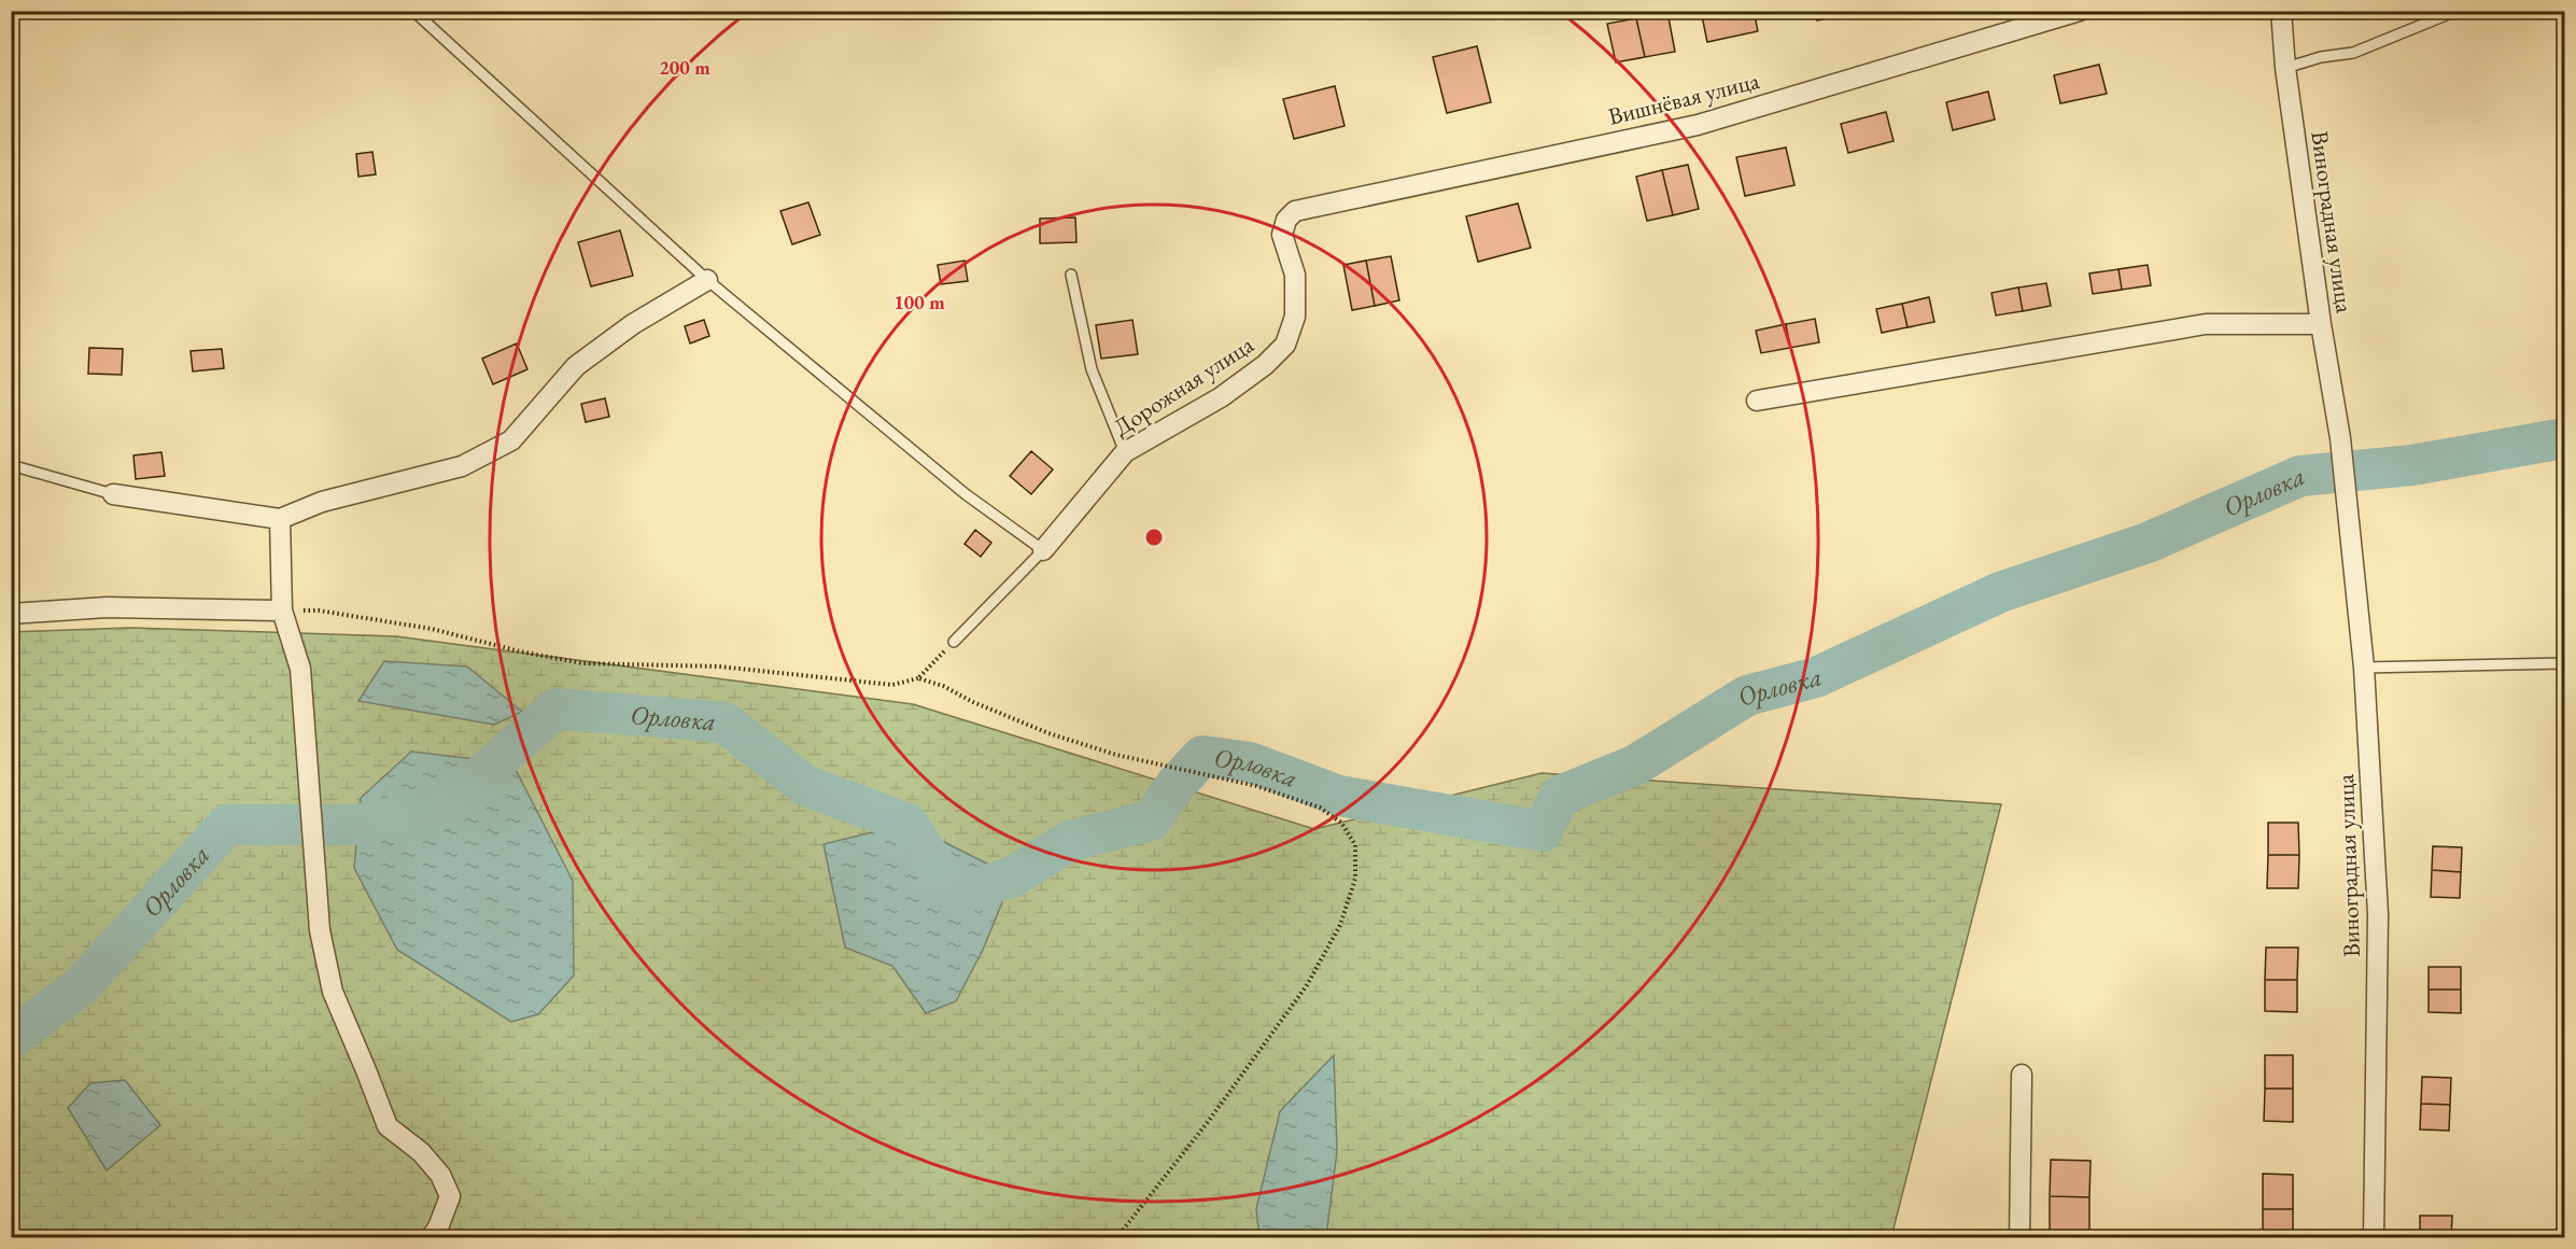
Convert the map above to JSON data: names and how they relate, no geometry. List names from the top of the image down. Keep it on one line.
{"streets":{"street":["Вишнёвая улица","Виноградная улица","Дорожная улица"]},"crossings":[["Вишнёвая улица","Дорожная улица"]],"water":["Орловка"],"rings":["200 m","100 m"]}
